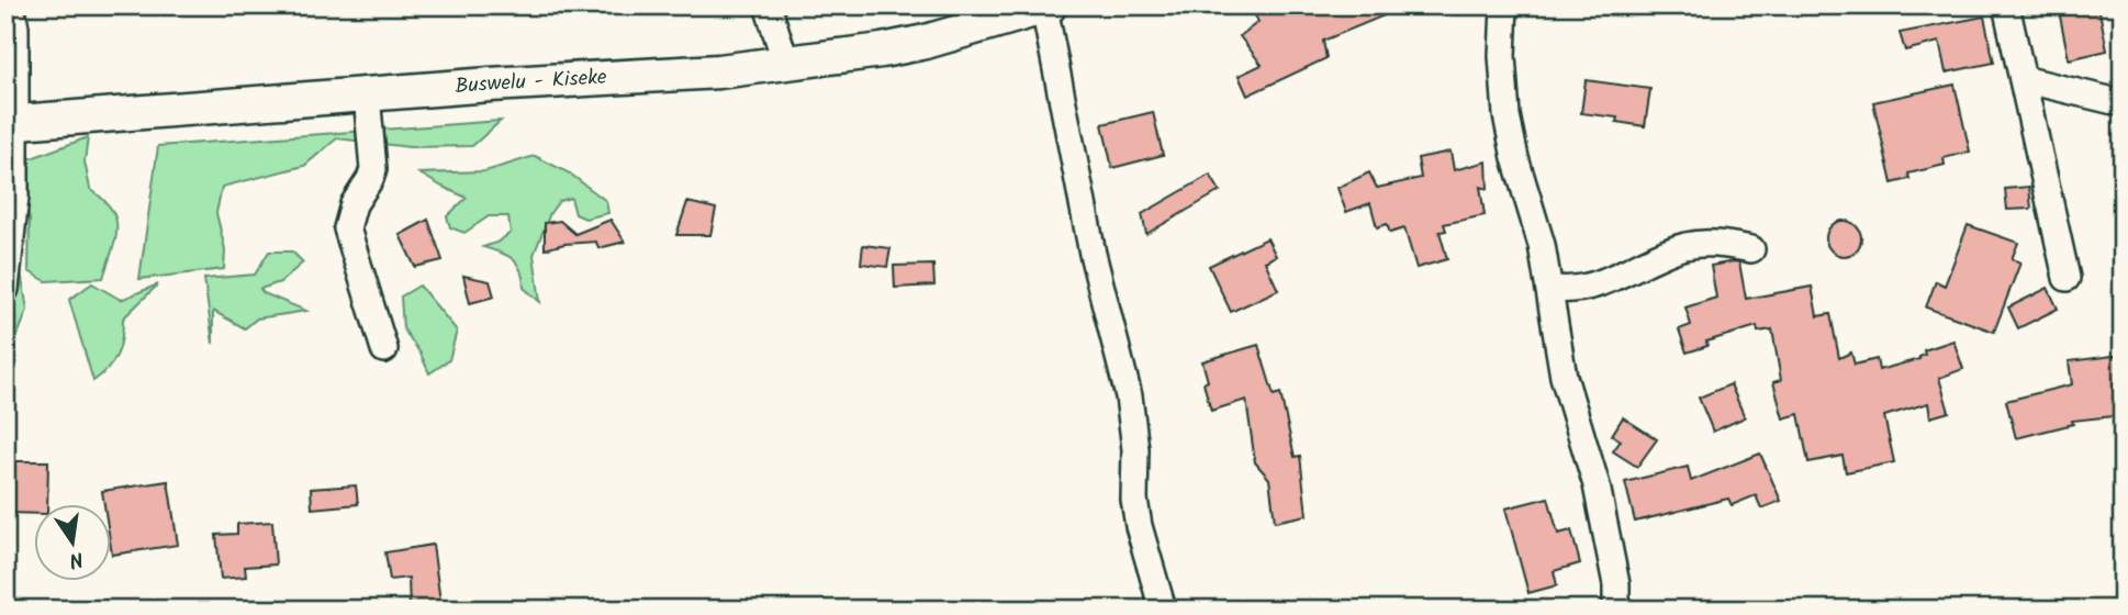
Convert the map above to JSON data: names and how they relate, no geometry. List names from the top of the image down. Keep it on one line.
{"streets":{"main road":["Buswelu - Kiseke"]},"north":"bottom"}
